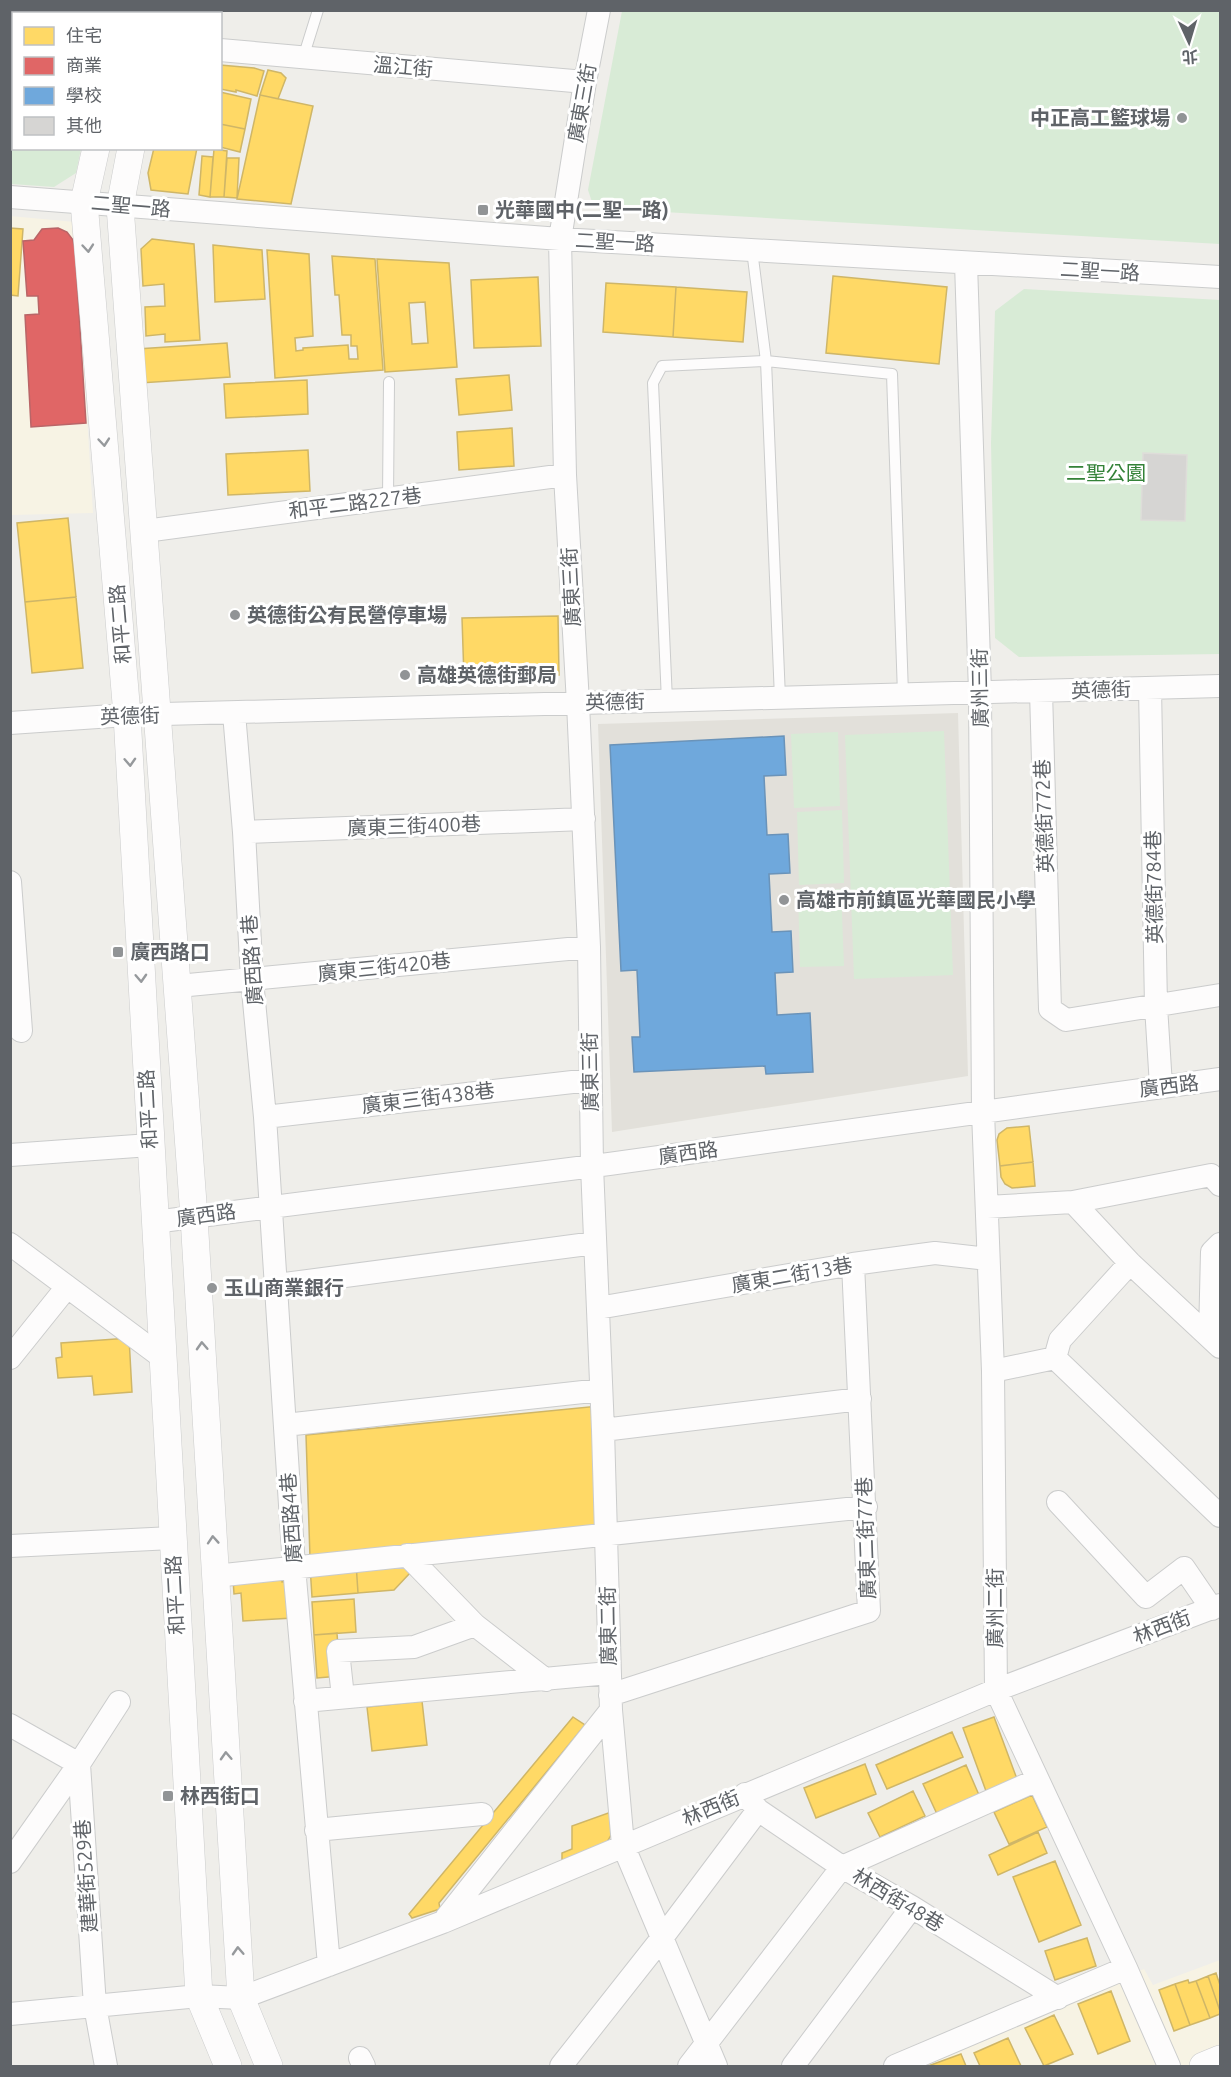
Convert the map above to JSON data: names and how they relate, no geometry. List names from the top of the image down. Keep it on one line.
{"streets":{"street":["溫江街","廣東三街","二聖一路","和平二路227巷","和平二路","廣州三街","英德街","英德街772巷","廣東三街400巷","英德街784巷","廣西路1巷","廣東三街420巷","廣西路","廣東三街438巷","廣東二街13巷","廣西路4巷","廣東二街77巷","廣州二街","廣東二街","林西街","建華街529巷","林西街48巷"]},"crossings":[["溫江街","廣東三街"],["廣東三街","二聖一路"],["廣東三街","和平二路227巷"],["廣東三街","英德街"],["廣東三街","廣東三街400巷"],["廣東三街","廣東三街420巷"],["廣東三街","廣西路"],["廣東三街","廣東三街438巷"],["廣東三街","廣東二街"],["二聖一路","和平二路"],["二聖一路","廣州三街"],["和平二路227巷","和平二路"],["和平二路","英德街"],["和平二路","廣東三街420巷"],["和平二路","廣西路"],["和平二路","林西街"],["廣州三街","英德街"],["廣州三街","廣西路"],["廣州三街","廣州二街"],["英德街","英德街772巷"],["英德街","英德街784巷"],["英德街","廣西路1巷"],["英德街772巷","英德街784巷"],["廣東三街400巷","廣西路1巷"],["英德街784巷","廣西路"],["廣西路1巷","廣東三街420巷"],["廣西路1巷","廣西路"],["廣西路1巷","廣東三街438巷"],["廣西路1巷","廣西路4巷"],["廣西路","廣西路4巷"],["廣西路","廣州二街"],["廣西路","廣東二街"],["廣東二街13巷","廣東二街77巷"],["廣東二街13巷","廣州二街"],["廣東二街13巷","廣東二街"],["廣西路4巷","林西街"],["廣東二街77巷","廣東二街"],["廣州二街","林西街"],["廣東二街","林西街"],["林西街","建華街529巷"],["林西街","林西街48巷"]],"parks":["二聖公園"],"places":{"other":["中正高工籃球場","英德街公有民營停車場","高雄英德街郵局","高雄市前鎮區光華國民小學","玉山商業銀行"],"transit":["光華國中(二聖一路)","廣西路口","林西街口"]},"legend":["住宅","商業","學校","其他"],"north":"bottom"}
